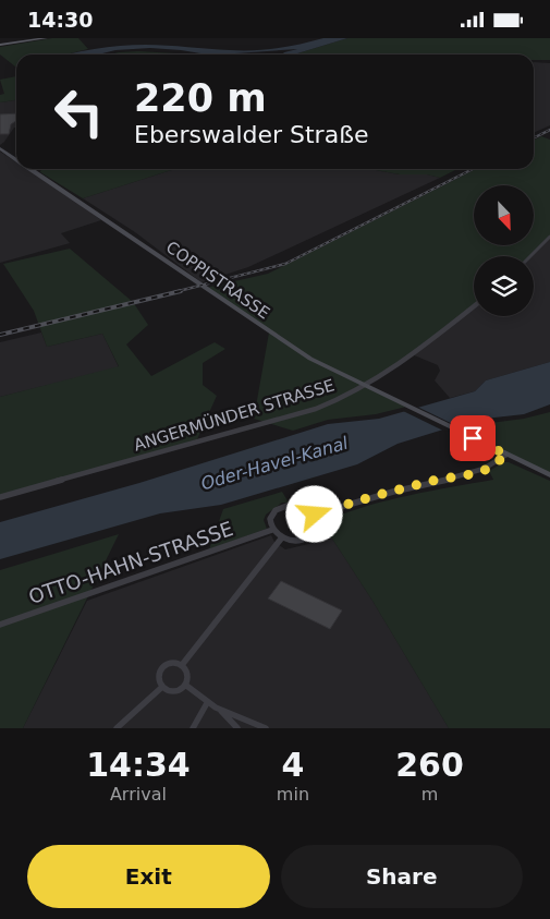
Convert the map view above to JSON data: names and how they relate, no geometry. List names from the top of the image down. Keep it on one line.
{"streets":{"main road":["COPPISTRASSE"],"street":["ANGERMÜNDER STRASSE","OTTO-HAHN-STRASSE"]},"crossings":[["COPPISTRASSE","ANGERMÜNDER STRASSE"]],"water":["Oder-Havel-Kanal"],"north":"bottom right","page":{"status":"14:30","turn":["220 m","Eberswalder Straße"],"eta":["14:34","Arrival","4","min","260","m"],"buttons":["Exit","Share"]}}
